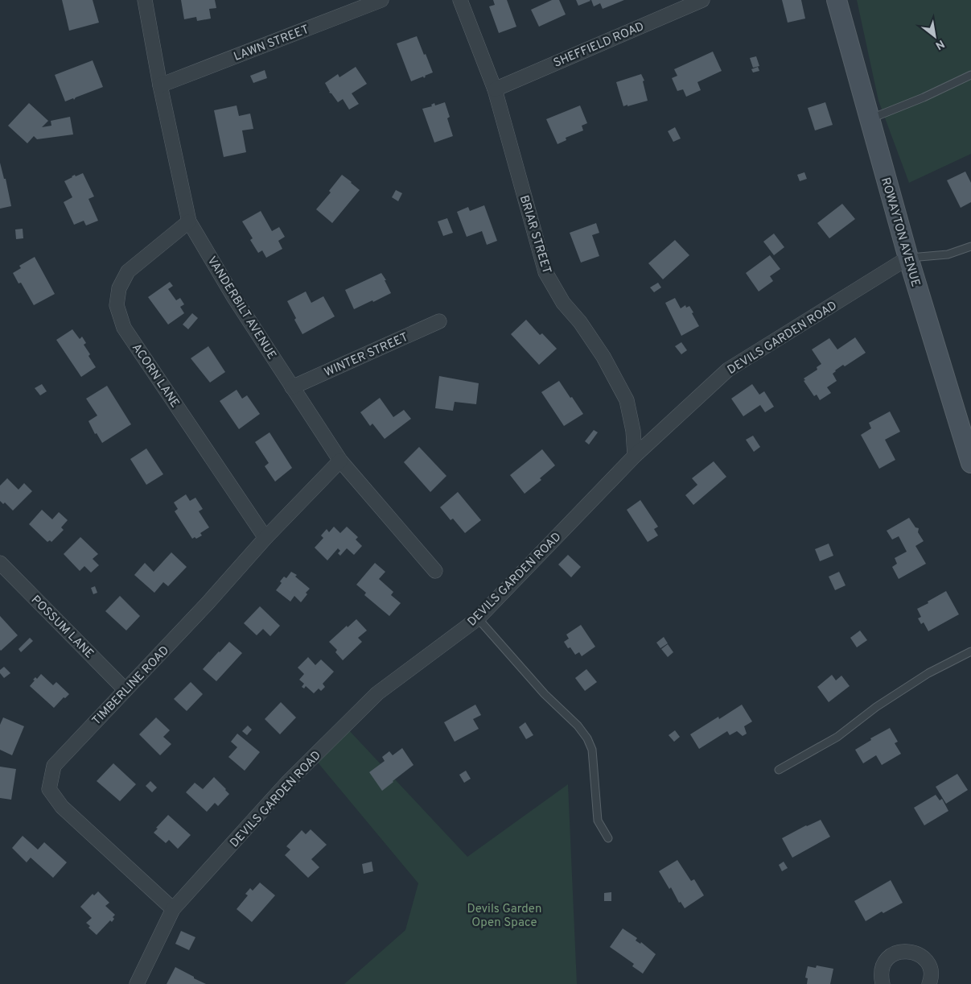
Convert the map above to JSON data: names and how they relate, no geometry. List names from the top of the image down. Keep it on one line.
{"streets":{"street":["LAWN STREET","SHEFFIELD ROAD","ROWAYTON AVENUE","BRIAR STREET","VANDERBILT AVENUE","DEVILS GARDEN ROAD","WINTER STREET","ACORN LANE","POSSUM LANE","TIMBERLINE ROAD"]},"crossings":[["LAWN STREET","VANDERBILT AVENUE"],["SHEFFIELD ROAD","BRIAR STREET"],["ROWAYTON AVENUE","DEVILS GARDEN ROAD"],["BRIAR STREET","DEVILS GARDEN ROAD"],["VANDERBILT AVENUE","WINTER STREET"],["VANDERBILT AVENUE","ACORN LANE"],["VANDERBILT AVENUE","TIMBERLINE ROAD"],["DEVILS GARDEN ROAD","TIMBERLINE ROAD"],["ACORN LANE","TIMBERLINE ROAD"],["POSSUM LANE","TIMBERLINE ROAD"]],"parks":["Devils Garden Open Space"],"north":"bottom right"}
